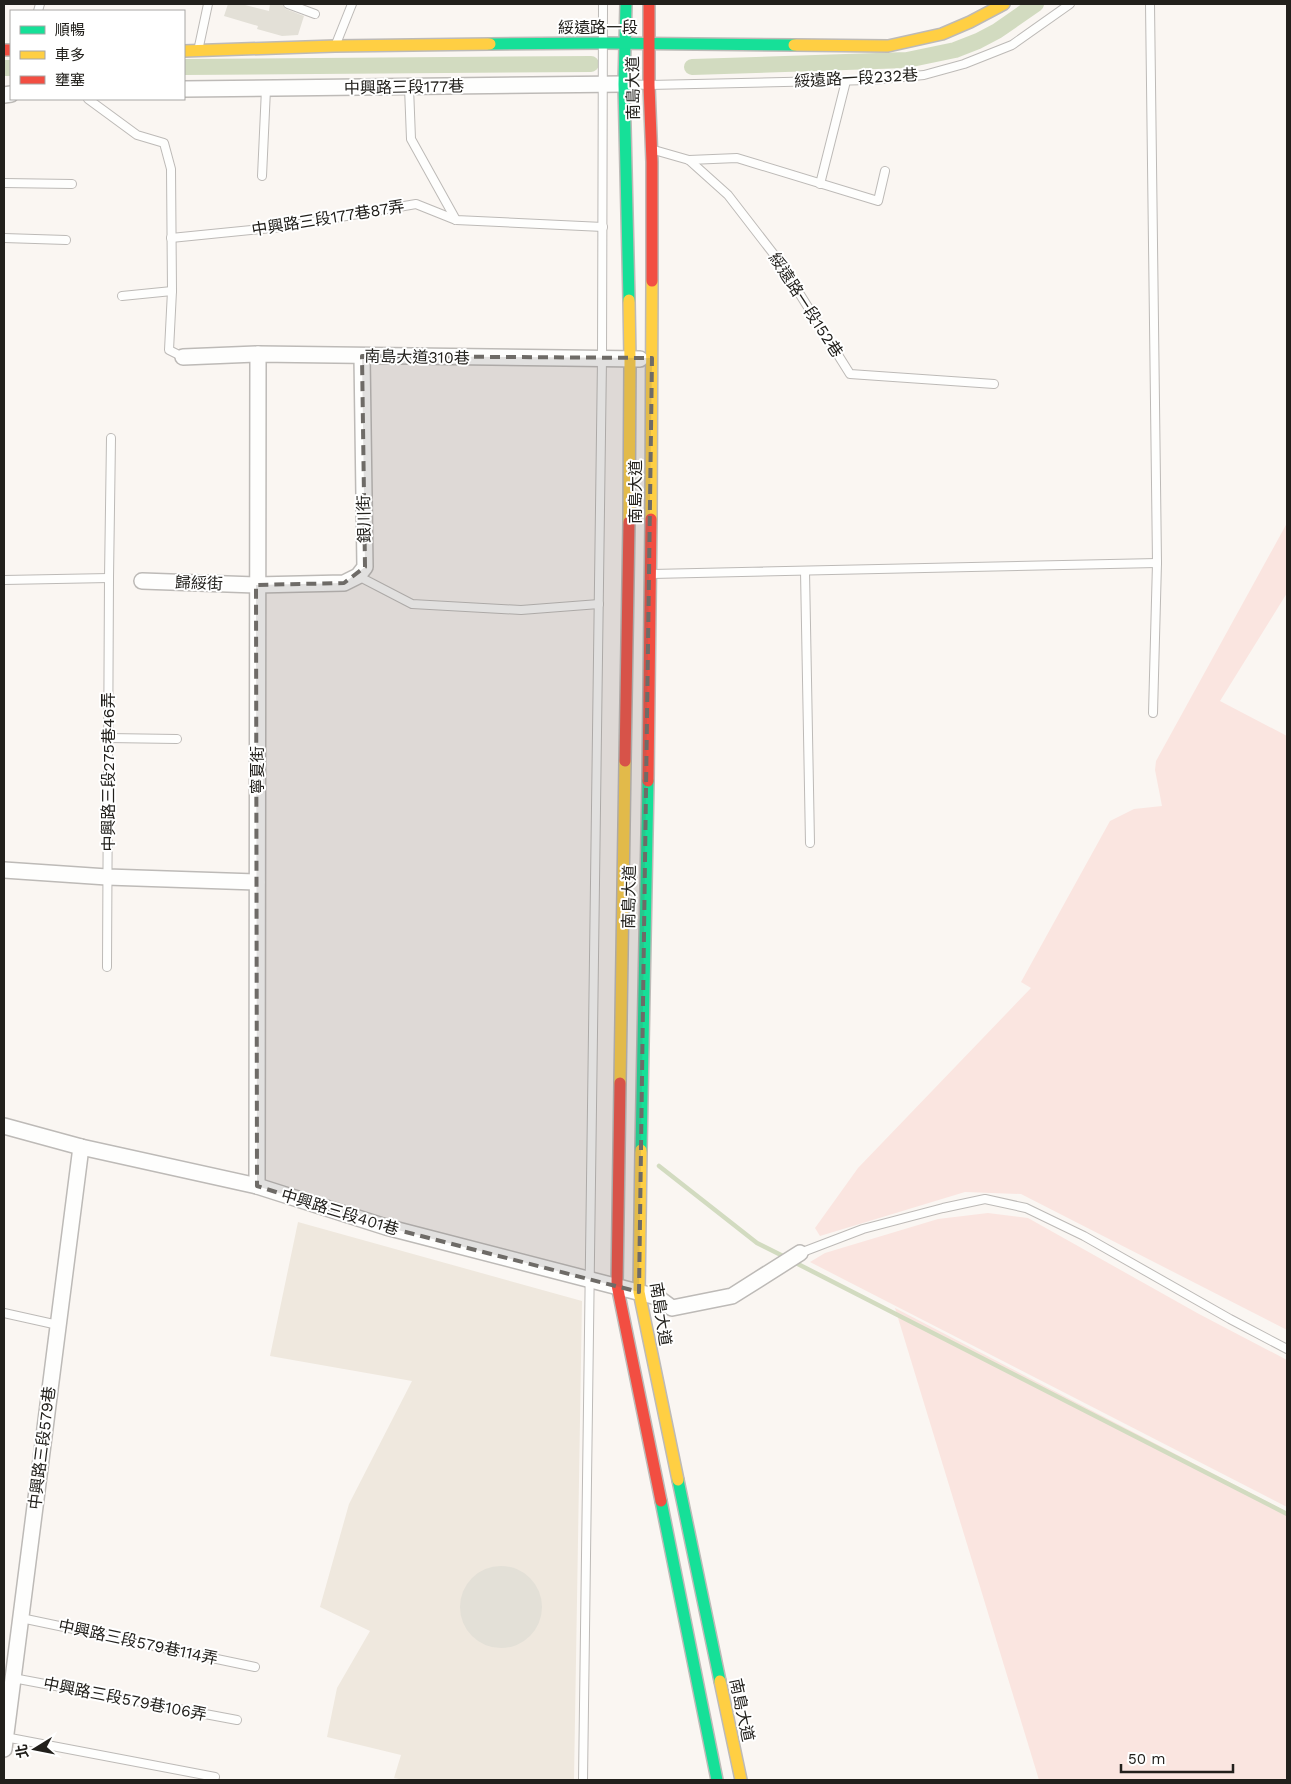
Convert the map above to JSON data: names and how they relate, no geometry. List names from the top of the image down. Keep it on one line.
{"streets":{"street":["綏遠路一段","中興路三段177巷","南島大道","南島大道310巷","銀川街","歸綏街","寧夏街","中興路三段401巷","中興路三段579巷"],"lane":["綏遠路一段232巷","中興路三段177巷87弄","綏遠路一段152巷","中興路三段275巷46弄","中興路三段579巷114弄","中興路三段579巷106弄"]},"crossings":[["綏遠路一段","南島大道"],["綏遠路一段232巷","中興路三段177巷"],["綏遠路一段232巷","南島大道"],["中興路三段177巷","南島大道"],["南島大道","綏遠路一段152巷"],["南島大道","南島大道310巷"],["南島大道","中興路三段401巷"],["南島大道310巷","銀川街"],["南島大道310巷","寧夏街"],["歸綏街","寧夏街"],["寧夏街","中興路三段401巷"],["中興路三段401巷","中興路三段579巷"],["中興路三段579巷","中興路三段579巷114弄"],["中興路三段579巷","中興路三段579巷106弄"]],"legend":["順暢","車多","壅塞"],"scale_bar":"50 m","north":"left"}
